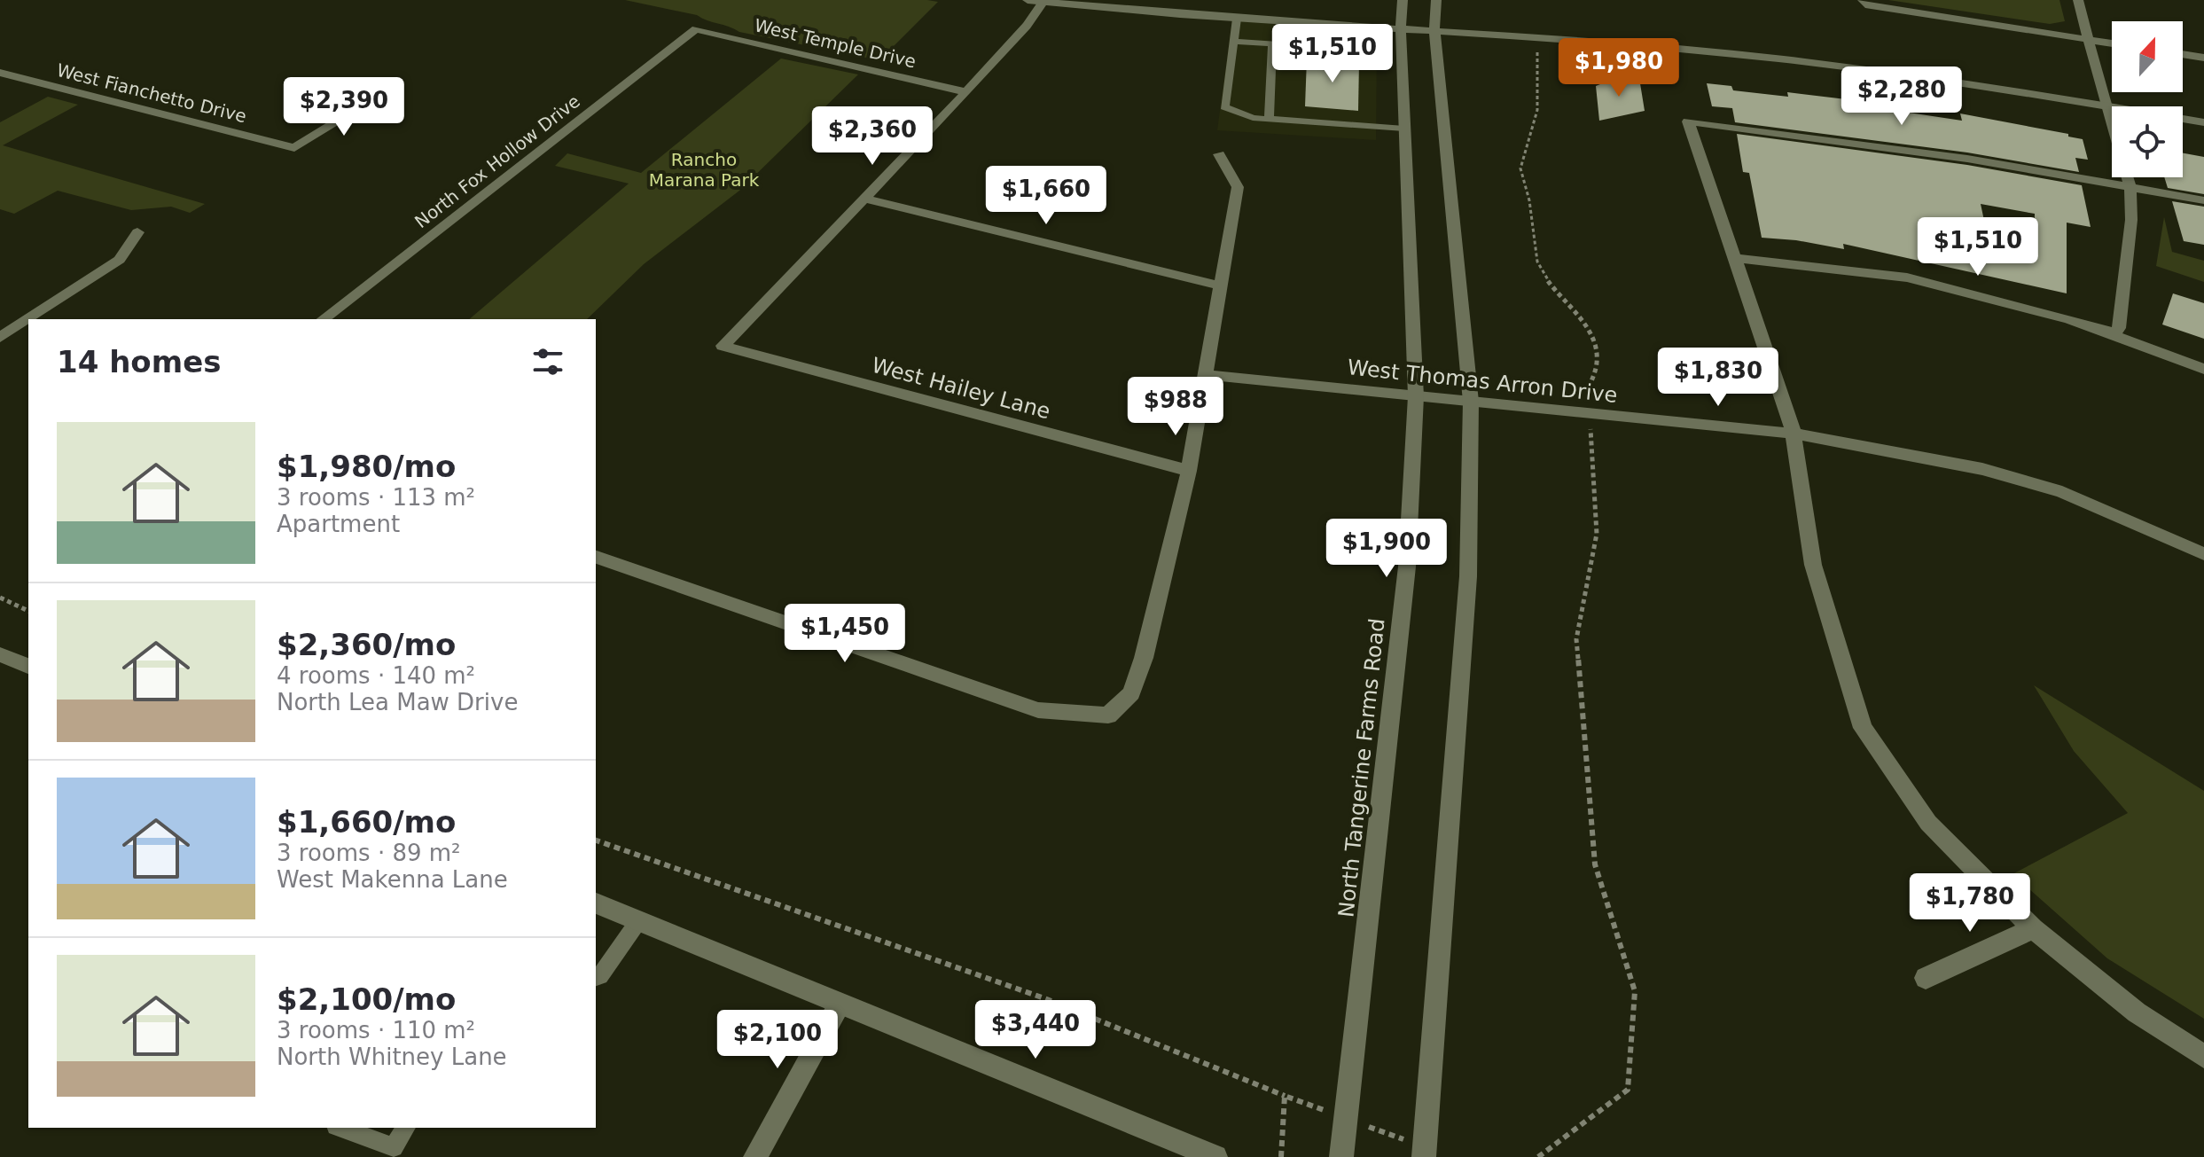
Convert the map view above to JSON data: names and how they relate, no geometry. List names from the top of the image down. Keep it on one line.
{"streets":{"street":["West Temple Drive","West Fianchetto Drive","North Fox Hollow Drive","West Thomas Arron Drive","West Hailey Lane","North Tangerine Farms Road"]},"crossings":[["West Temple Drive","North Fox Hollow Drive"],["West Thomas Arron Drive","North Tangerine Farms Road"]],"parks":["Rancho Marana Park"],"north":"top","page":{"price":["$1,510","$1,980","$2,280","$2,390","$2,360","$1,660","$1,510","$1,830","$988","$1,900","$1,450","$1,780","$3,440","$2,100"],"heading":"14 homes","list":[{"name":"$1,980/mo","note":"3 rooms · 113 m² · Apartment"},{"name":"$2,360/mo","note":"4 rooms · 140 m² · North Lea Maw Drive"},{"name":"$1,660/mo","note":"3 rooms · 89 m² · West Makenna Lane"},{"name":"$2,100/mo","note":"3 rooms · 110 m² · North Whitney Lane"}]}}
